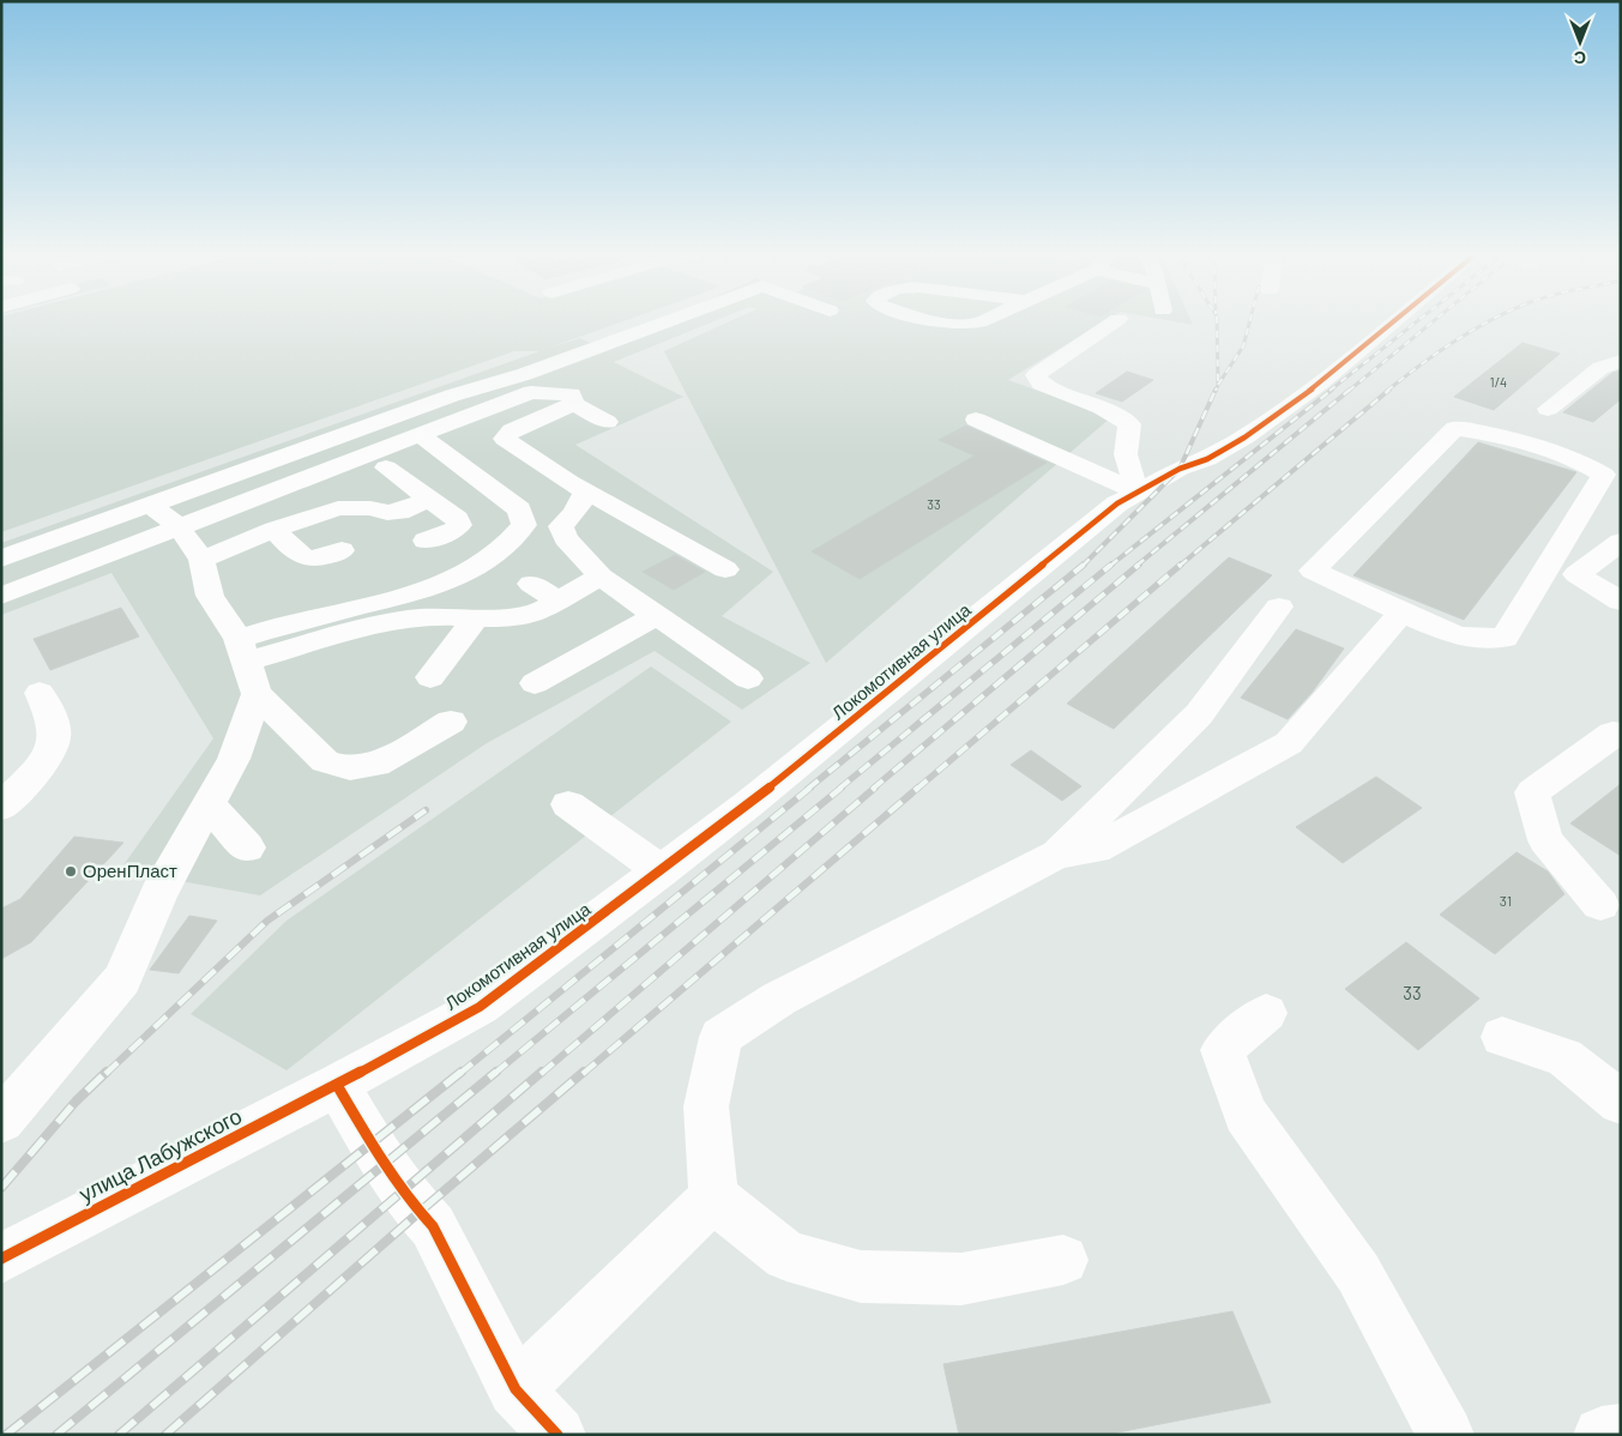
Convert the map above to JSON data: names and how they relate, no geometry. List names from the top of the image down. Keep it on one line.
{"streets":{"street":["Локомотивная улица","улица Лабужского"]},"crossings":[["Локомотивная улица","улица Лабужского"]],"places":["ОренПласт"],"house_numbers":["1/4","33","31","33"],"north":"bottom"}
